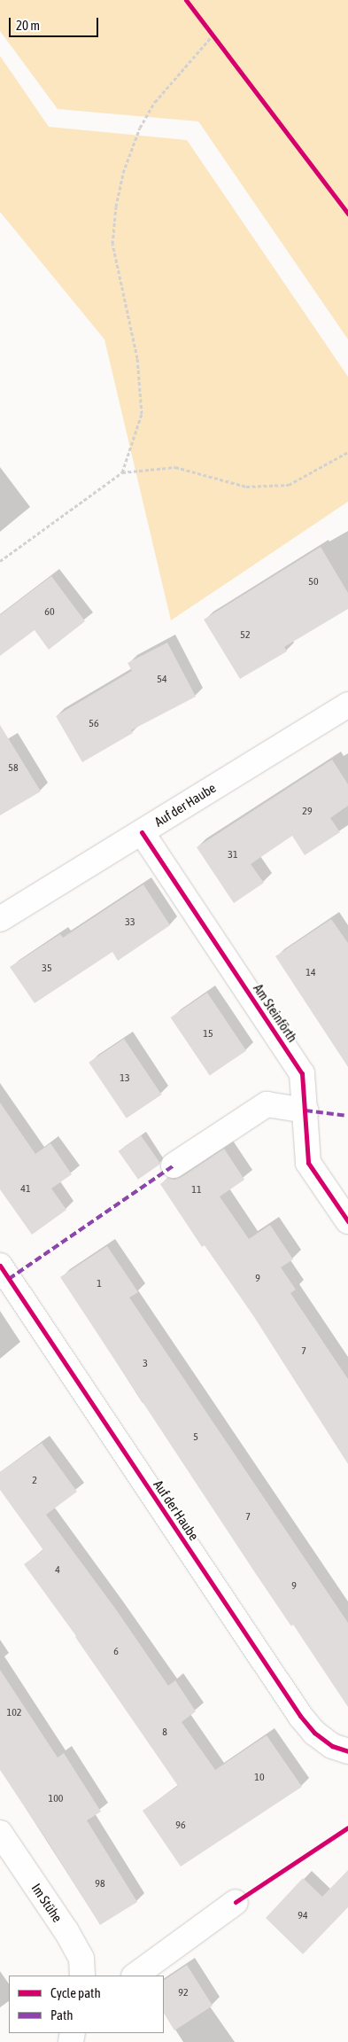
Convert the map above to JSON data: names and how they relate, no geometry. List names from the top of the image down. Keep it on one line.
{"streets":{"street":["Auf der Haube","Am Steinförth","Im Stühe"]},"crossings":[["Auf der Haube","Am Steinförth"]],"house_numbers":["50","60","52","54","56","58","29","31","33","35","14","15","13","41","11","9","1","7","3","5","2","7","4","9","6","102","8","10","100","96","98","94","92"],"legend":["Cycle path","Path"],"scale_bar":"20 m"}
